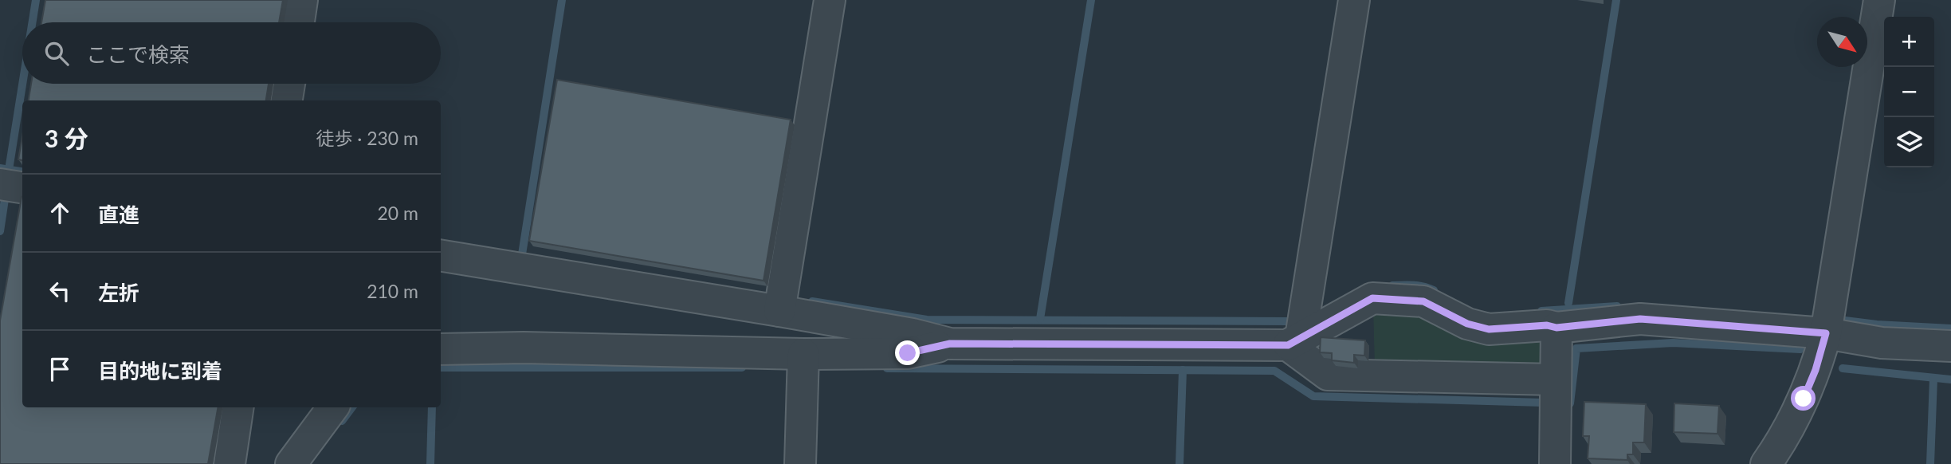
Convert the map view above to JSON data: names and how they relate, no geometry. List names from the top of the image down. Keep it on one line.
{"north":"bottom right","page":{"map_buttons":["+","−"],"search":"ここで検索","heading":["3 分","徒歩 · 230 m"],"list":[["直進","20 m"],["左折","210 m"],"目的地に到着"]}}
